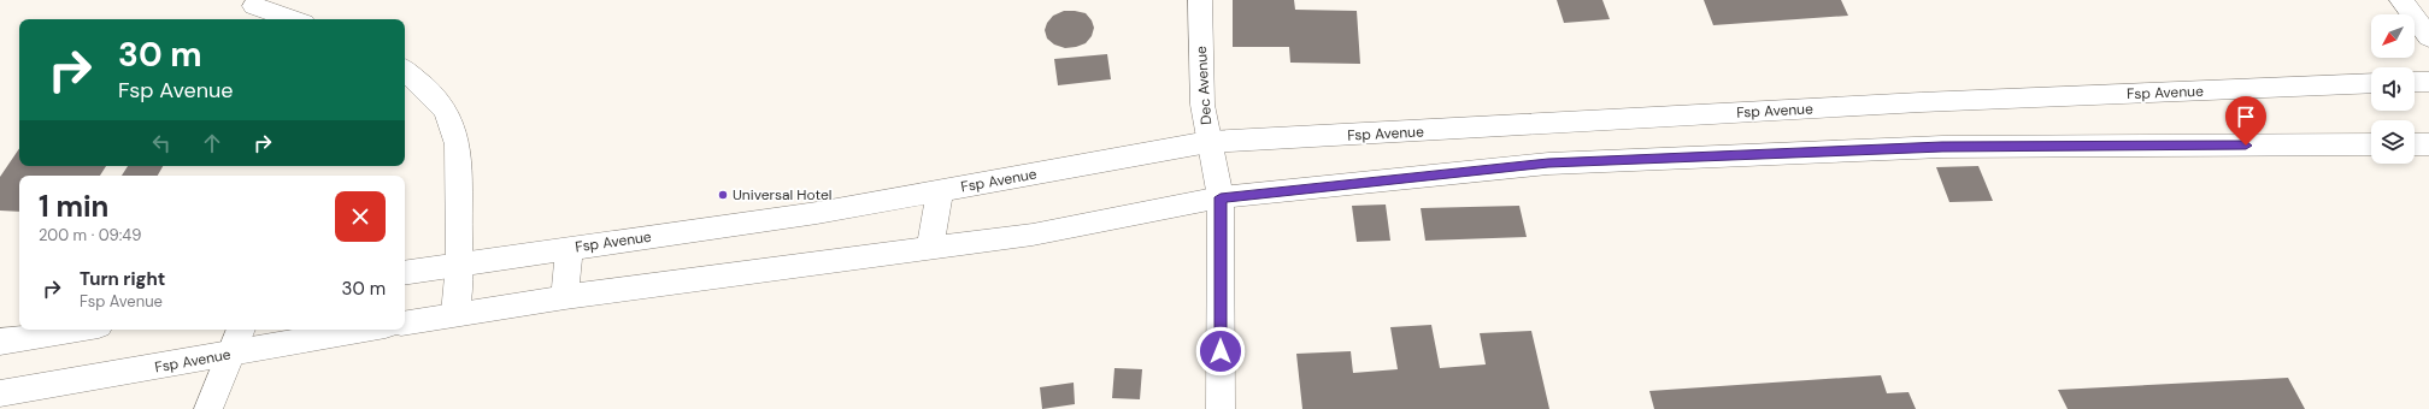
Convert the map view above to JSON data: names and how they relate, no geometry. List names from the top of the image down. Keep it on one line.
{"streets":{"main road":["Dec Avenue","Fsp Avenue"]},"crossings":[["Dec Avenue","Fsp Avenue"]],"places":["Universal Hotel"],"north":"bottom left","page":{"turn":["30 m","Fsp Avenue"],"heading":["1 min","200 m · 09:49"],"list":[{"name":"Turn right","note":"Fsp Avenue","value":"30 m"}]}}
